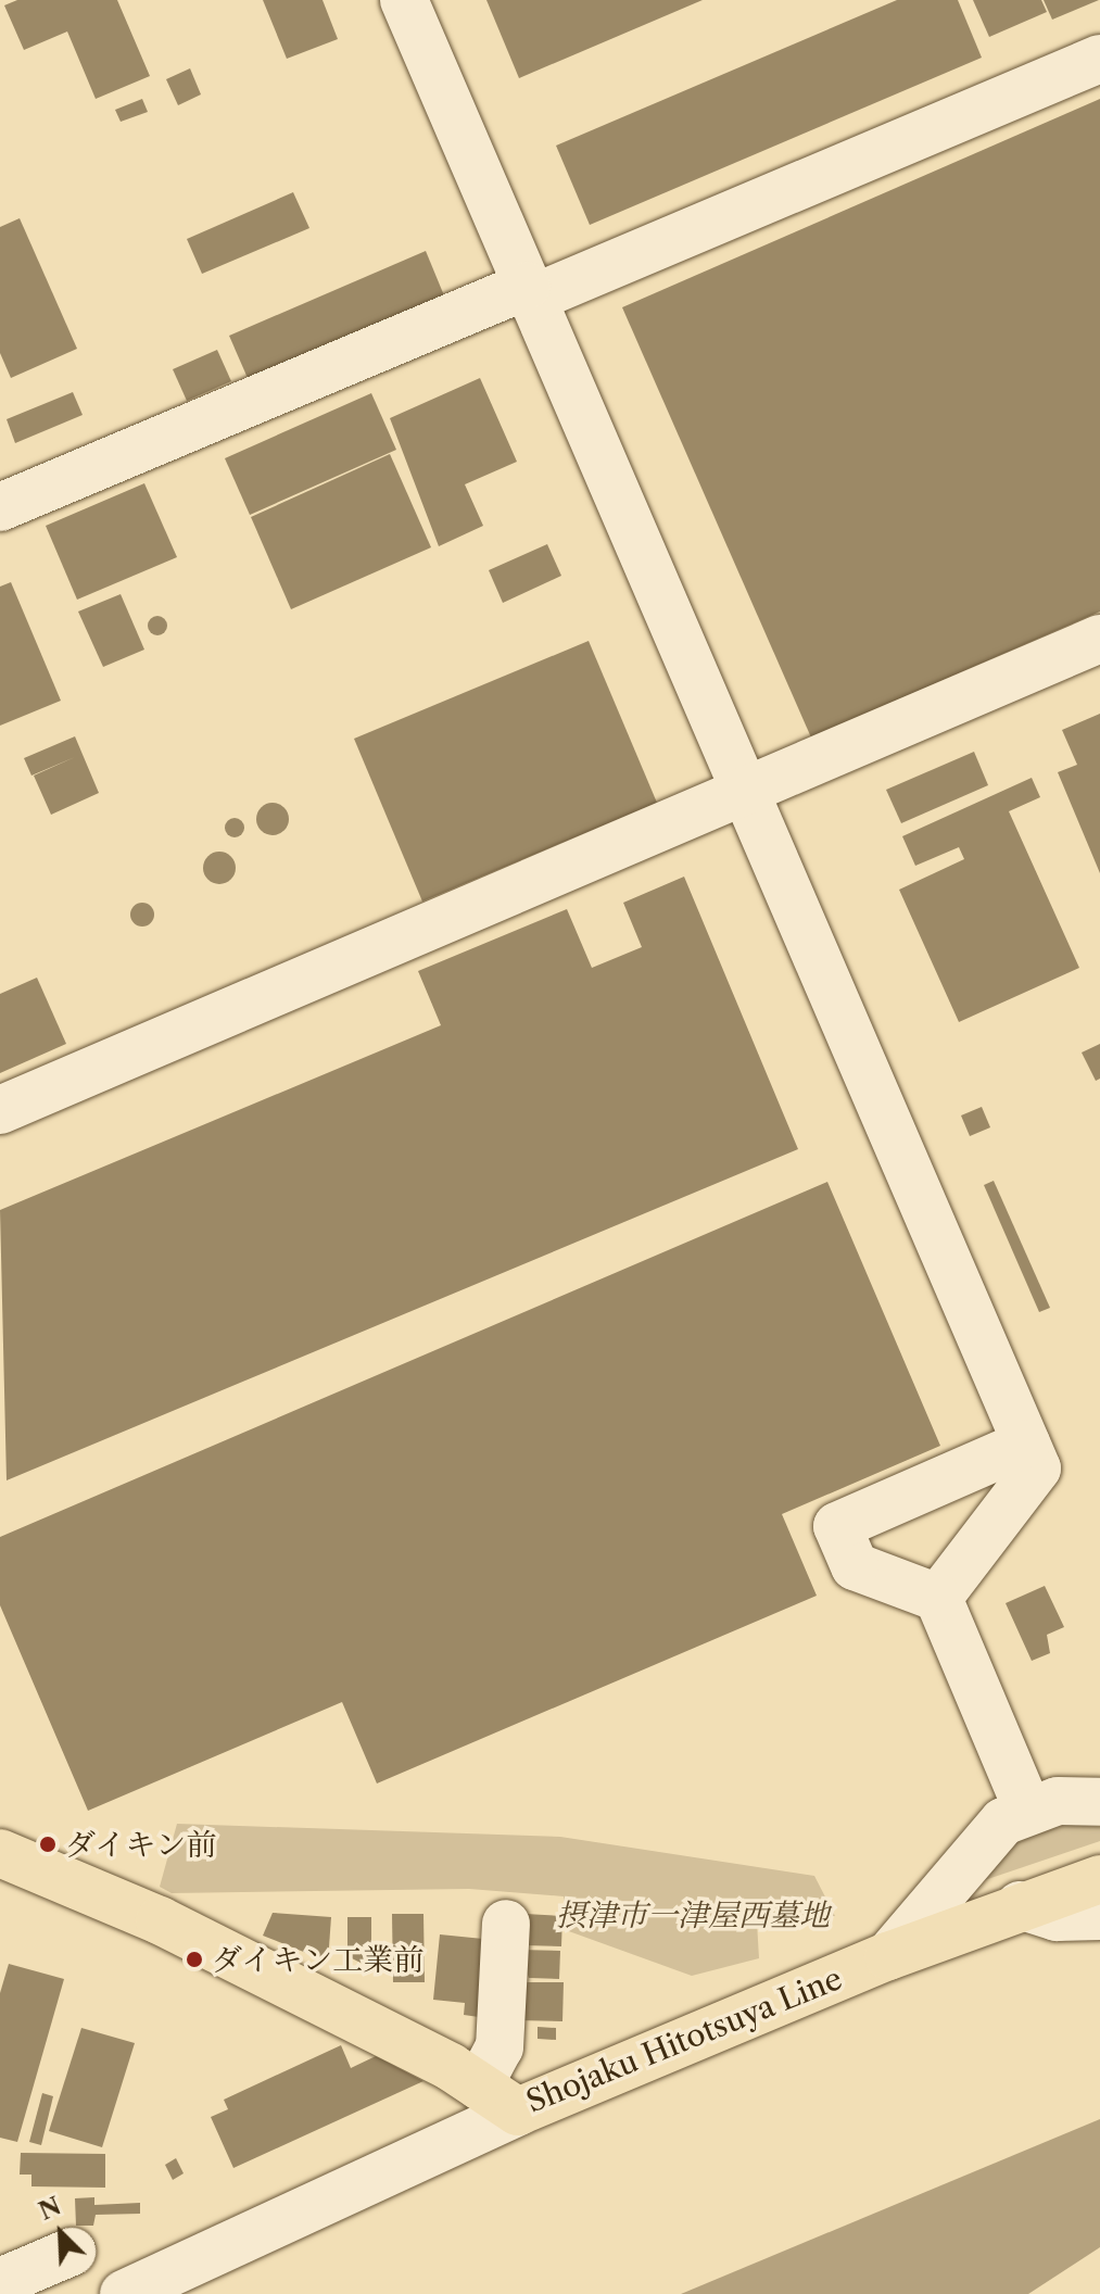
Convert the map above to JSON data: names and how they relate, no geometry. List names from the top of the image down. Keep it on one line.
{"streets":{"main road":["Shojaku Hitotsuya Line"]},"parks":["摂津市一津屋西墓地"],"places":["ダイキン前","ダイキン工業前"],"north":"top left"}
